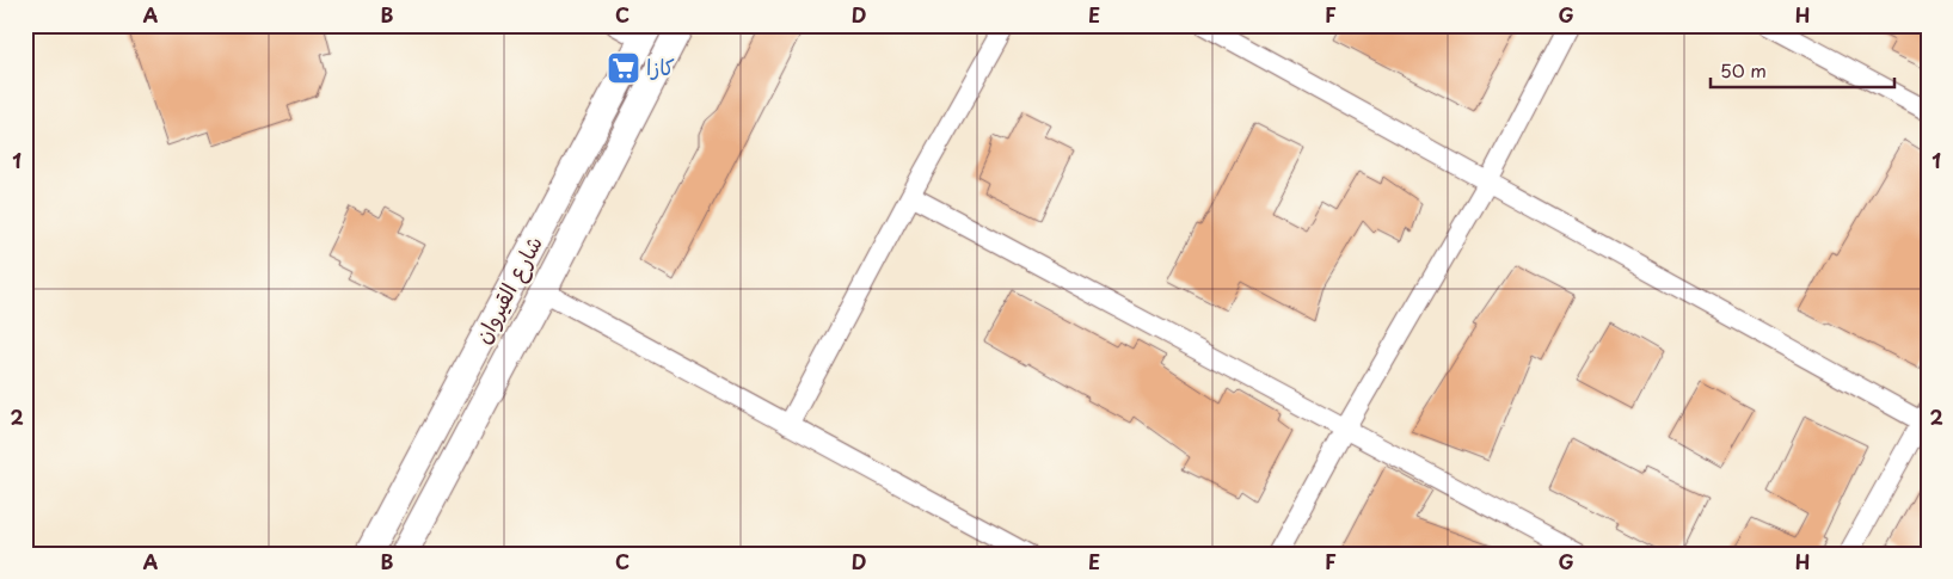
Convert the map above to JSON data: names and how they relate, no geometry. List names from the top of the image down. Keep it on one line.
{"streets":{"main road":["شارع القيروان"]},"places":{"supermarket":["كازا"]},"scale_bar":"50 m","grid":{"columns":["A","B","C","D","E","F","G","H"],"rows":["1","2"]}}
